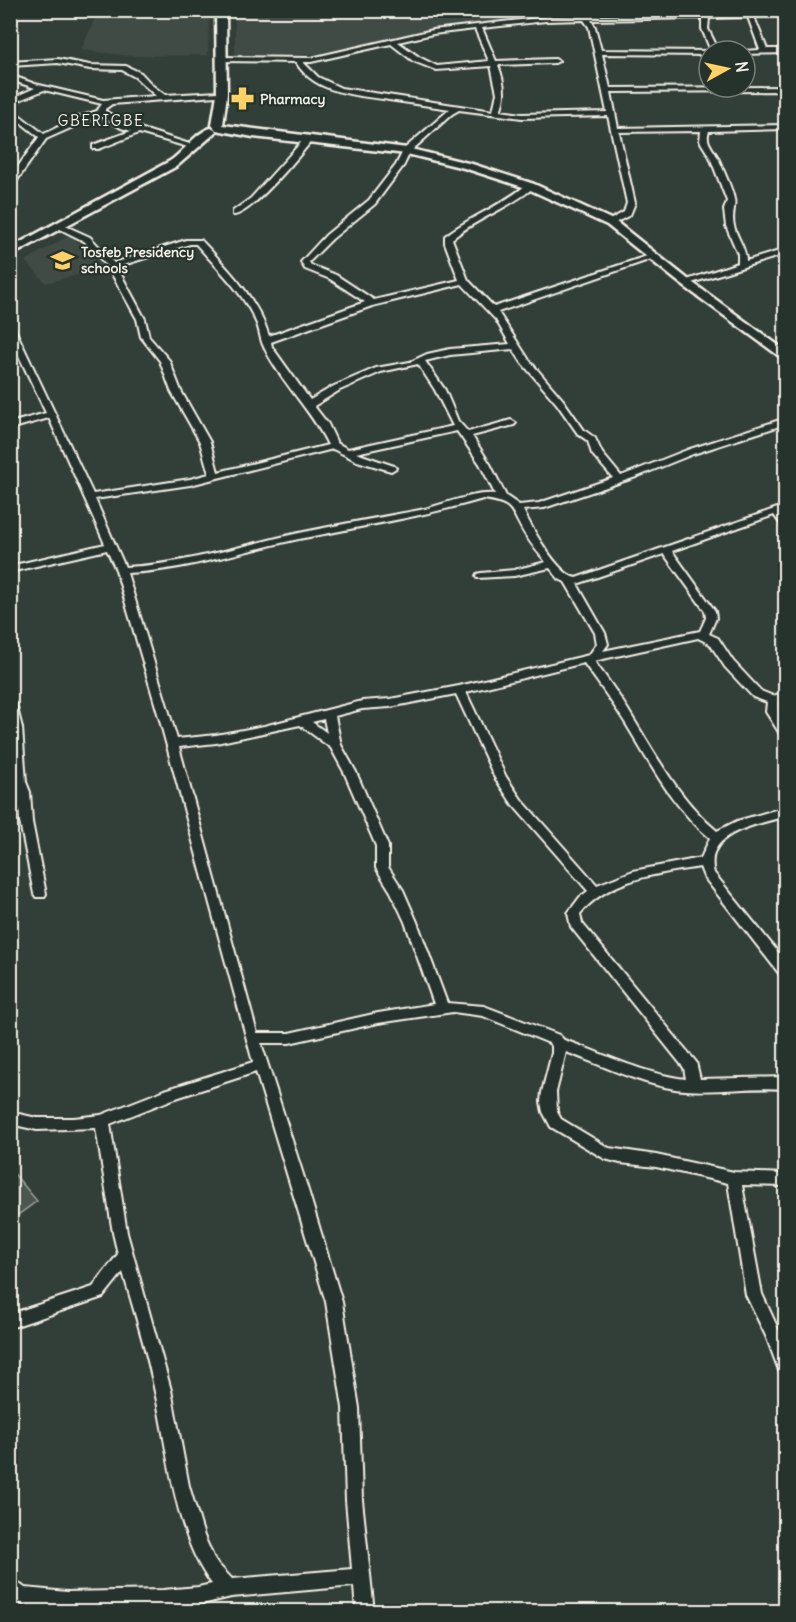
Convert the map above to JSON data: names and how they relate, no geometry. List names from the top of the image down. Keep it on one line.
{"districts":["GBERIGBE"],"places":{"pharmacy":["Pharmacy"],"school or university":["Tosfeb Presidency schools"]},"north":"right"}
